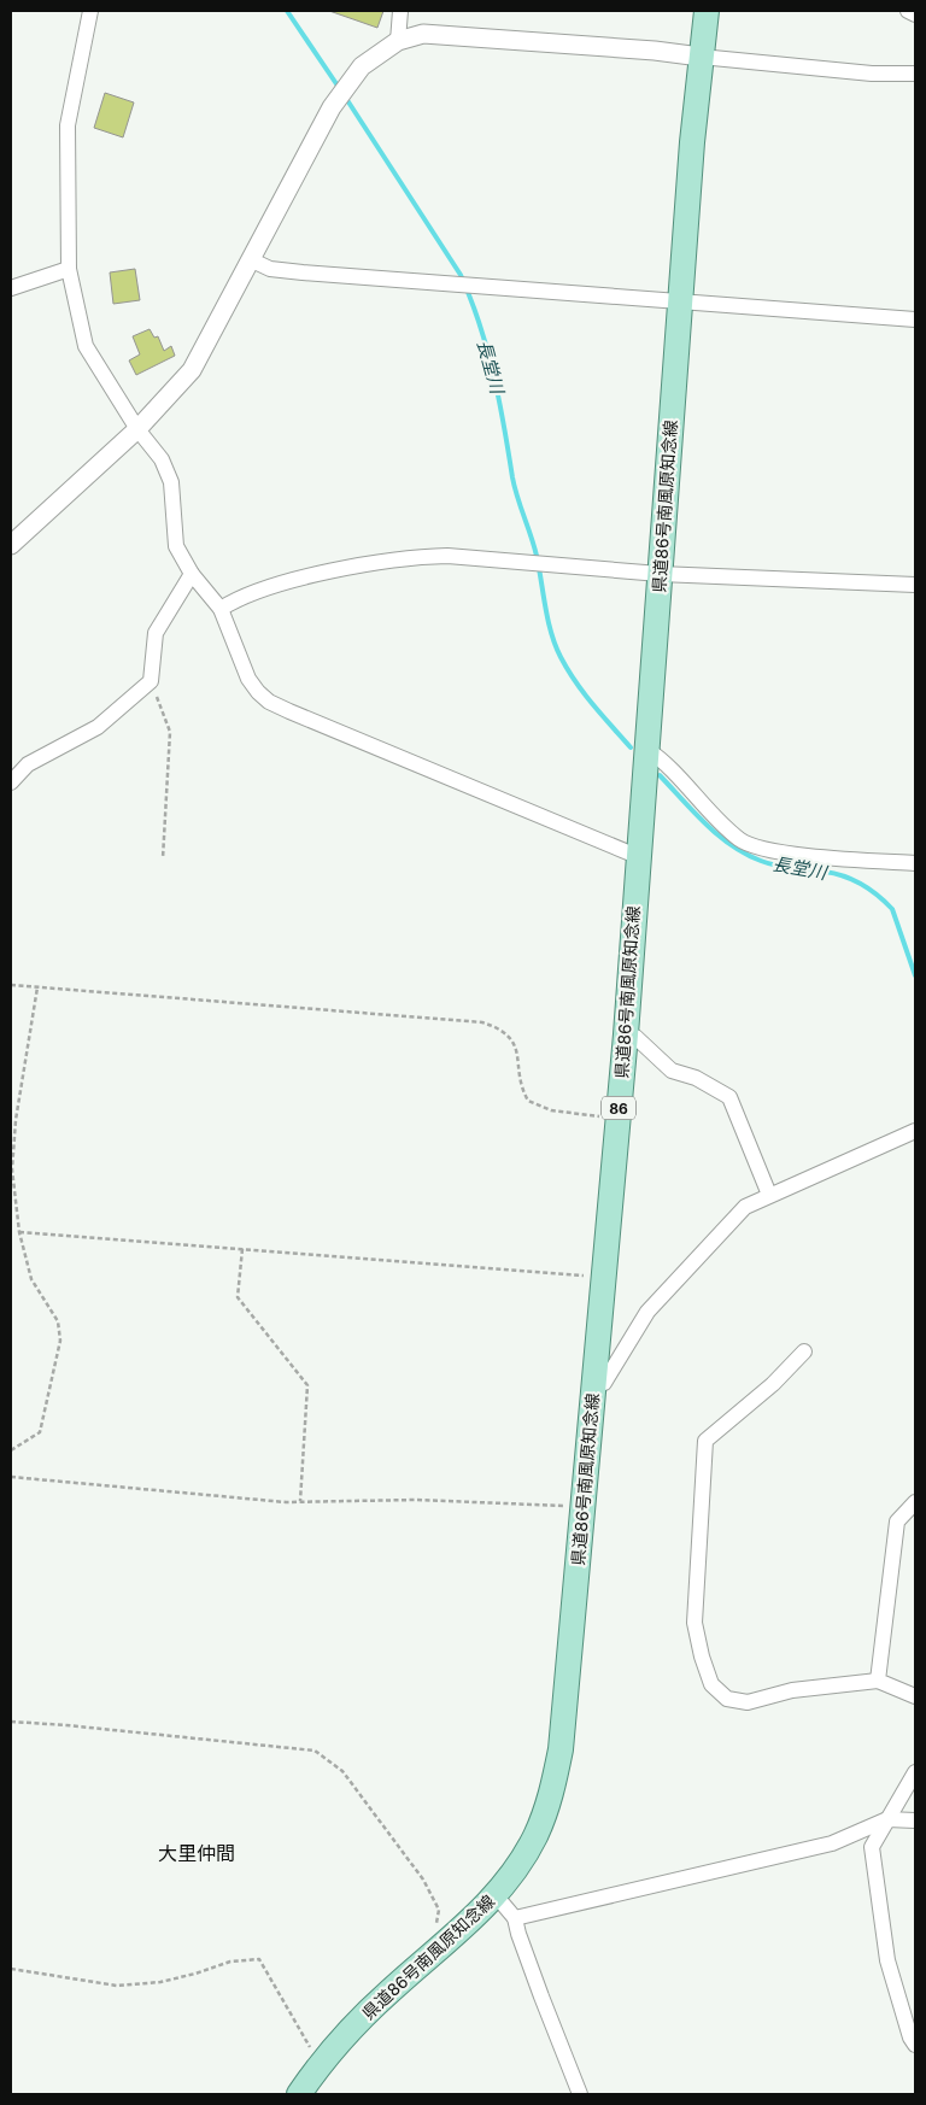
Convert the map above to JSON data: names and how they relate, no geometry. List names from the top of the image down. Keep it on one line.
{"streets":{"main road":["県道86号南風原知念線","86"]},"districts":["大里仲間"],"water":["長堂川"]}
